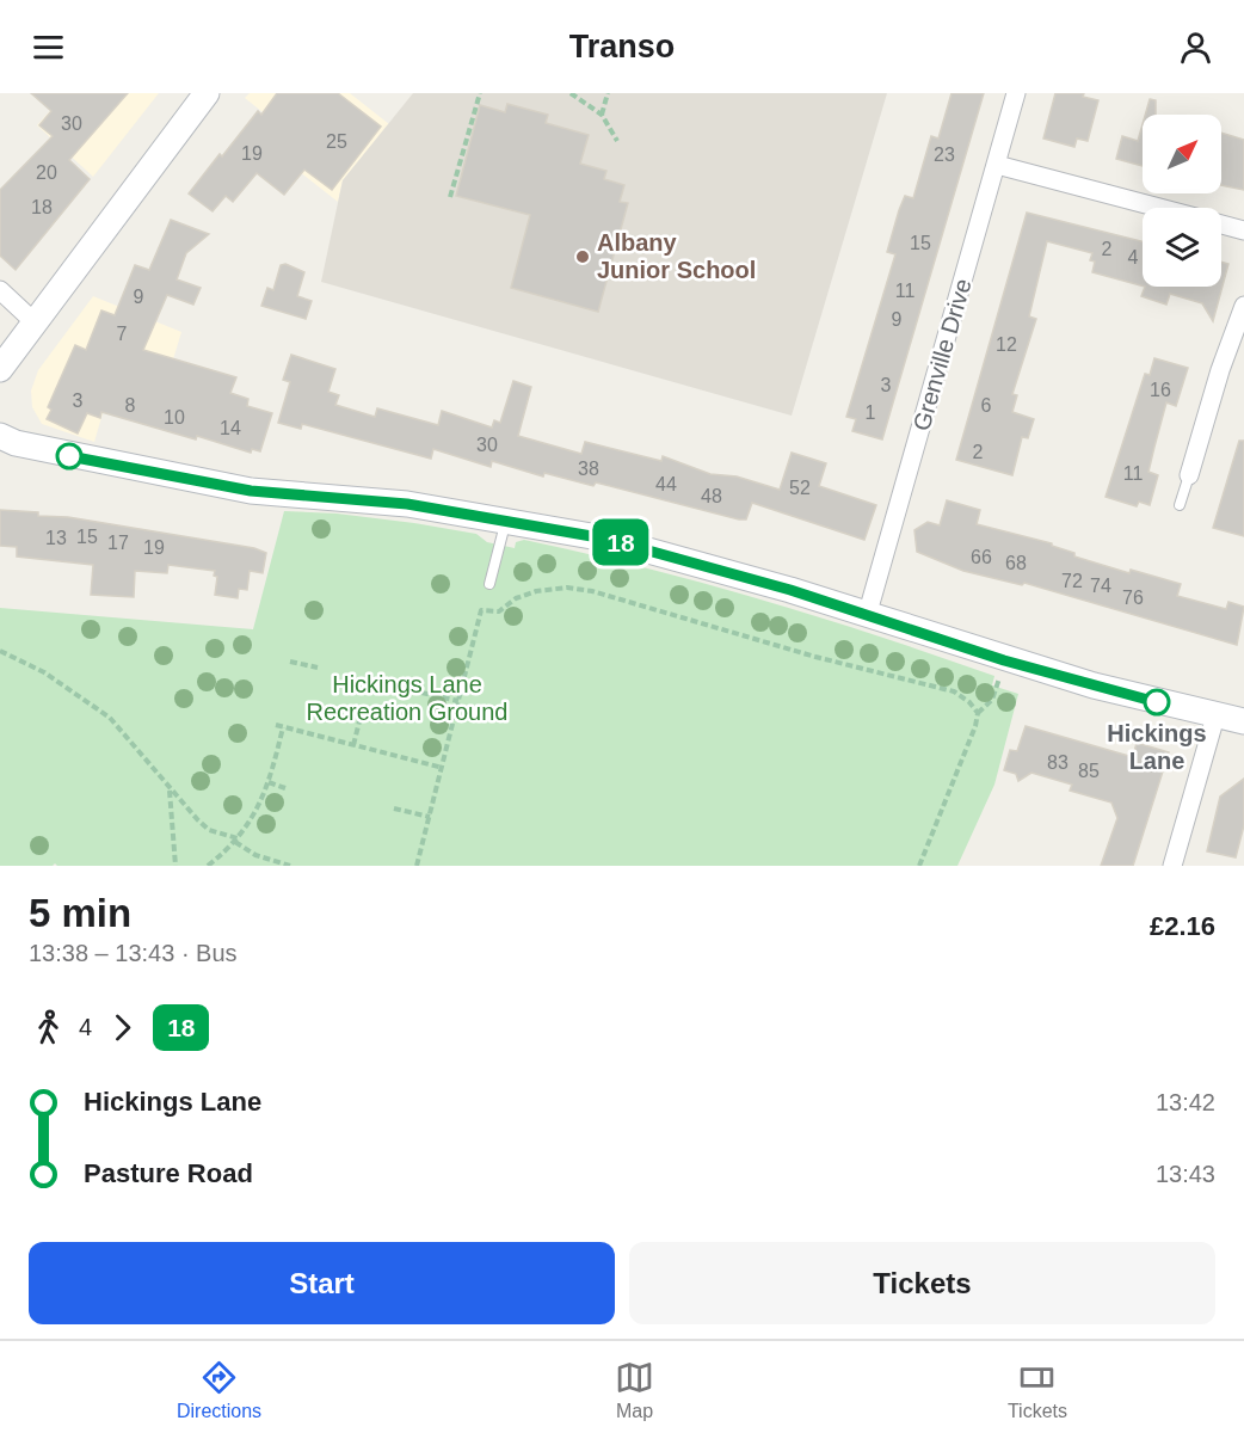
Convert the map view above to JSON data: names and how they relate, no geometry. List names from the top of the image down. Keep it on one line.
{"streets":{"street":["Grenville Drive"]},"parks":["Hickings Lane Recreation Ground"],"places":["Albany Junior School","Hickings Lane"],"lines":["bus line 18"],"house_numbers":["30","25","19","23","20","18","15","2","4","11","9","9","7","12","3","16","3","8","6","1","10","14","30","2","38","11","44","52","48","15","13","17","19","66","68","72","74","76","83","85"],"north":"top right","page":{"header":"Transo","on_map":"18","heading":["5 min","13:38 – 13:43 · Bus","£2.16"],"legs":["4","18"],"list":[{"name":"Hickings Lane","value":"13:42"},{"name":"Pasture Road","value":"13:43"}],"buttons":["Start","Tickets"],"tabs":["Directions","Map","Tickets"]}}
